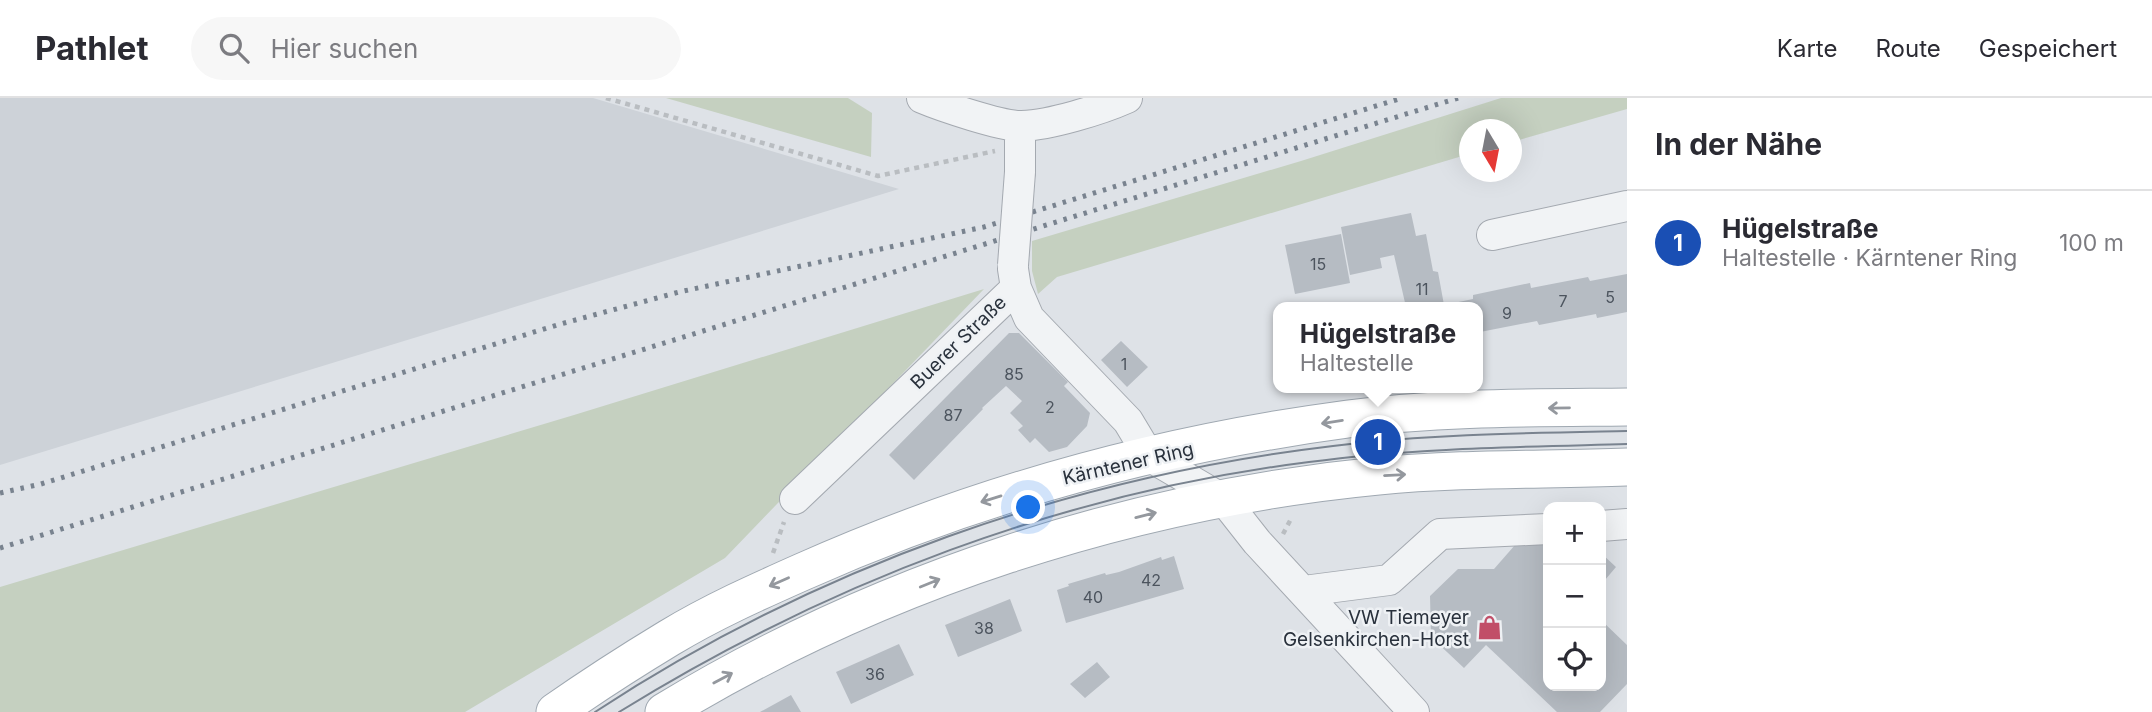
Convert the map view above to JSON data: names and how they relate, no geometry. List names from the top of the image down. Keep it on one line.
{"streets":{"main road":["Kärntener Ring"],"street":["Buerer Straße"]},"places":{"shop":["VW Tiemeyer Gelsenkirchen-Horst"]},"house_numbers":["15","11","5","7","9","1","85","2","87","42","40","38","36"],"north":"bottom","page":{"header":"Pathlet","search":"Hier suchen","nav":["Karte","Route","Gespeichert"],"heading":"In der Nähe","list":[{"mark":"1","name":"Hügelstraße","note":"Haltestelle · Kärntener Ring","value":"100 m"}],"popup":["Hügelstraße","Haltestelle"],"pins":"1","map_buttons":["+","−"]}}
